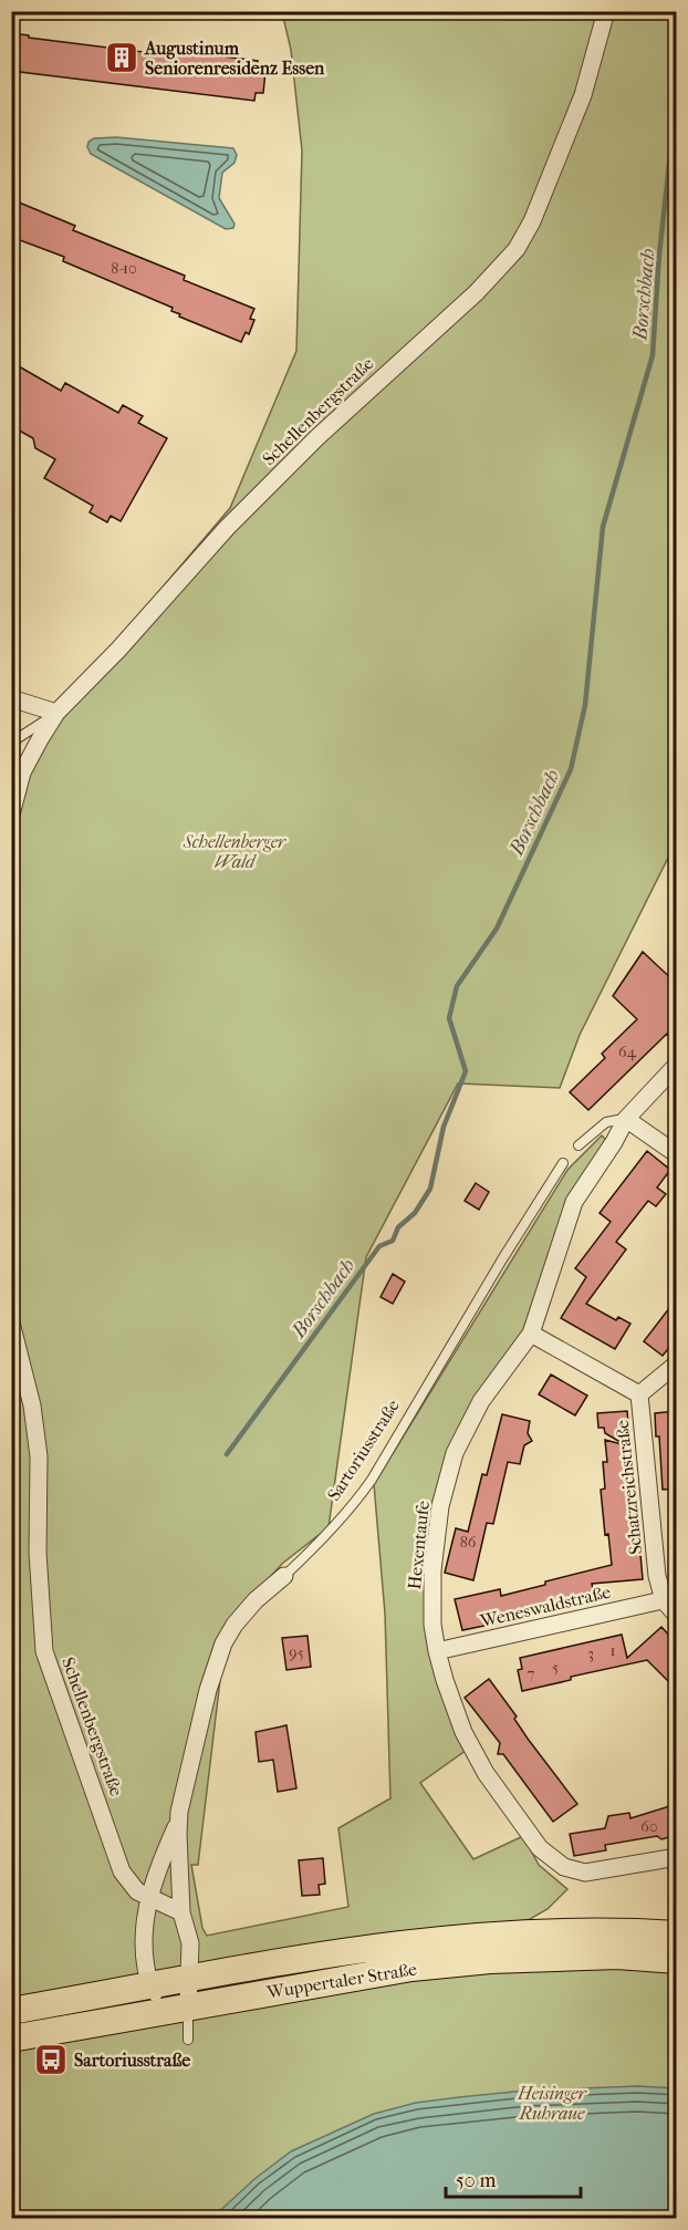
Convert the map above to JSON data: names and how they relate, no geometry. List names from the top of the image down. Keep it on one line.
{"streets":{"main road":["Wuppertaler Straße"],"street":["Schellenbergstraße","Sartoriusstraße","Schatzreichstraße","Hexentaufe","Weneswaldstraße"]},"crossings":[["Schellenbergstraße","Sartoriusstraße"],["Sartoriusstraße","Wuppertaler Straße"],["Schatzreichstraße","Hexentaufe"],["Schatzreichstraße","Weneswaldstraße"],["Hexentaufe","Weneswaldstraße"]],"water":["Borschbach"],"parks":["Schellenberger Wald","Heisinger Ruhraue"],"places":{"building":["Augustinum Seniorenresidenz Essen"],"bus stop":["Sartoriusstraße"]},"house_numbers":["8-10","64","86","1","95","3","5","7","60"],"scale_bar":"50 m"}
